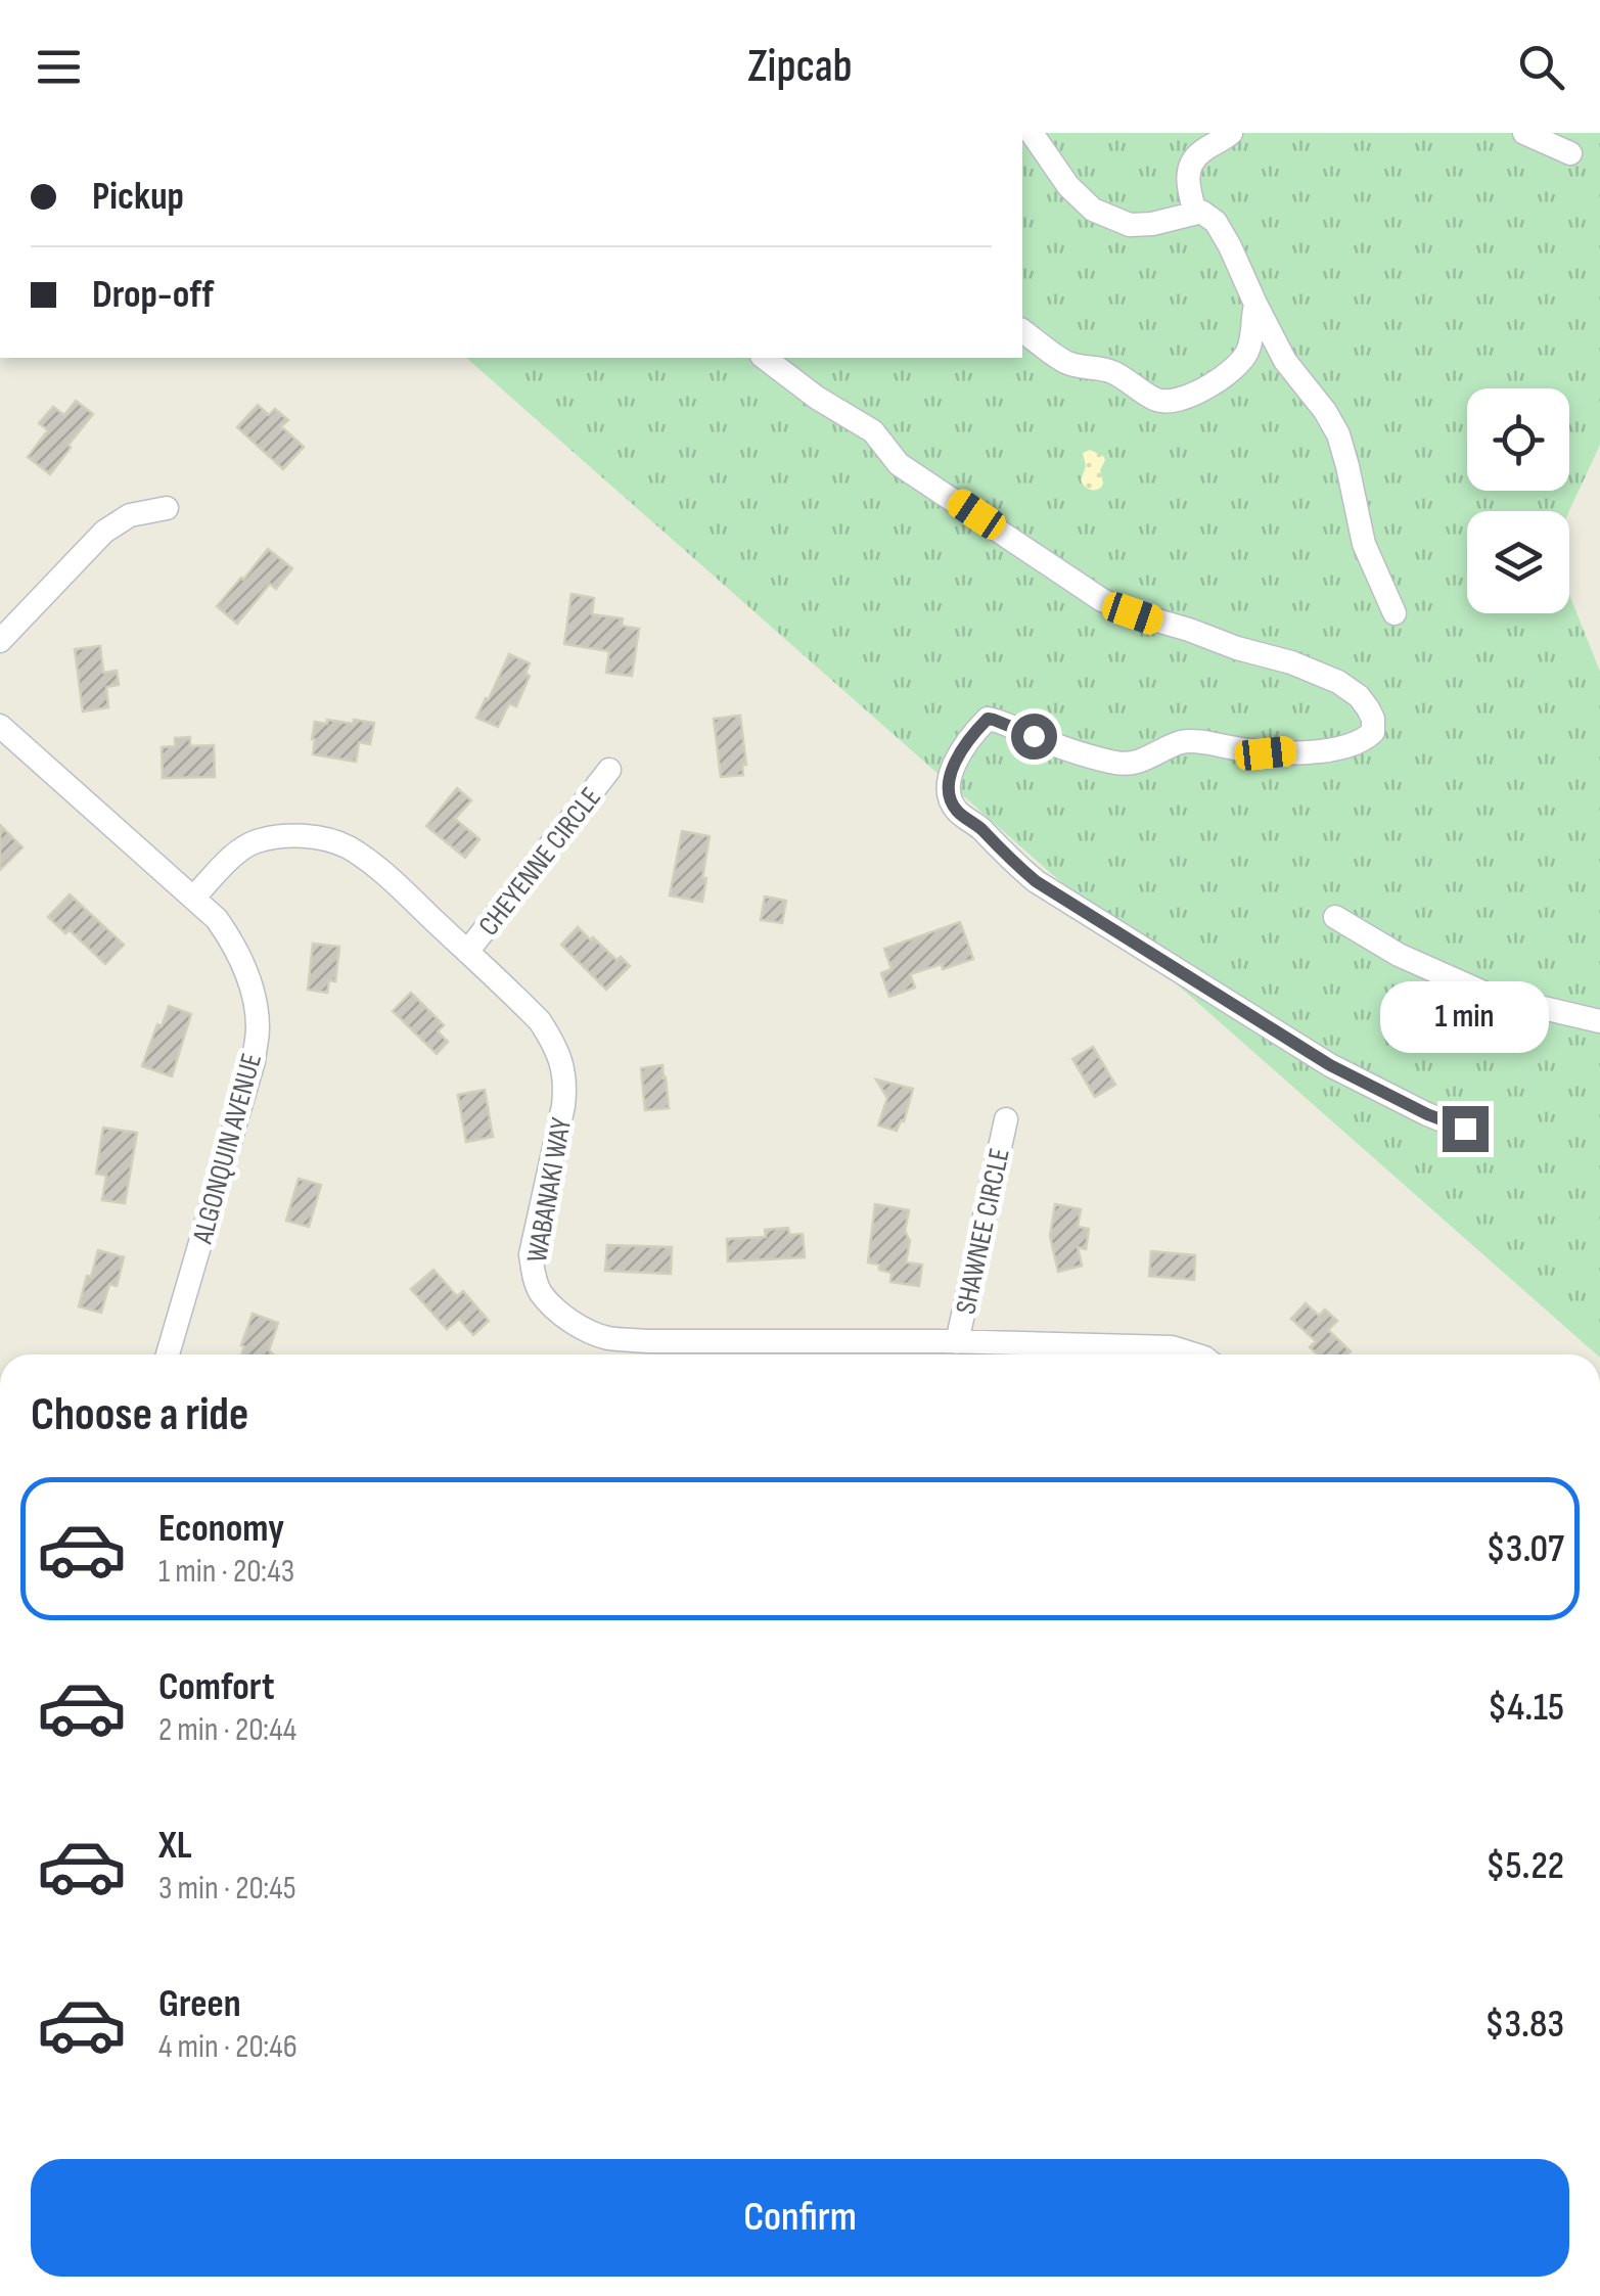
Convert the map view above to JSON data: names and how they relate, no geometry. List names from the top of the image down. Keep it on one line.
{"streets":{"street":["CHEYENNE CIRCLE","ALGONQUIN AVENUE","WABANAKI WAY","SHAWNEE CIRCLE"]},"crossings":[["CHEYENNE CIRCLE","WABANAKI WAY"],["ALGONQUIN AVENUE","WABANAKI WAY"],["WABANAKI WAY","SHAWNEE CIRCLE"]],"page":{"header":"Zipcab","banner":["Pickup","Drop-off"],"bubble":"1 min","heading":"Choose a ride","list":[{"name":"Economy","note":"1 min · 20:43","value":"$3.07"},{"name":"Comfort","note":"2 min · 20:44","value":"$4.15"},{"name":"XL","note":"3 min · 20:45","value":"$5.22"},{"name":"Green","note":"4 min · 20:46","value":"$3.83"}],"buttons":"Confirm"}}
